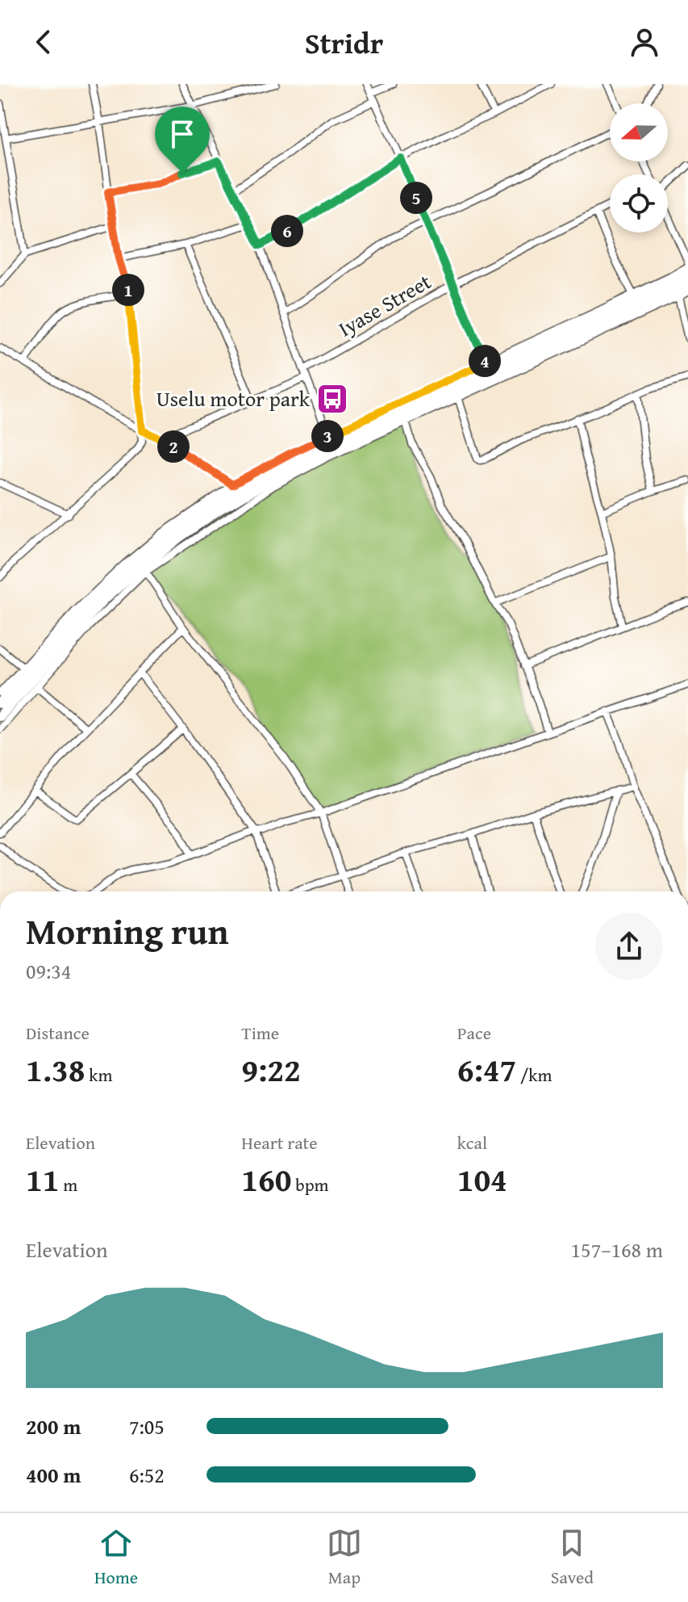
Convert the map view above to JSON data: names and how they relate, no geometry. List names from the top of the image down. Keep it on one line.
{"streets":{"street":["Iyase Street"]},"places":{"bus stop":["Uselu motor park"]},"north":"left","page":{"header":"Stridr","pins":["5","6","1","4","3","2"],"heading":["Morning run","09:34"],"stats":[["Distance","1.38 km"],["Time","9:22"],["Pace","6:47 /km"],["Elevation","11 m"],["Heart rate","160 bpm"],["kcal","104"]],"chart":["Elevation","157–168 m"],"list":[{"name":"200 m","note":"7:05"},{"name":"400 m","note":"6:52"}],"tabs":["Home","Map","Saved"]}}
